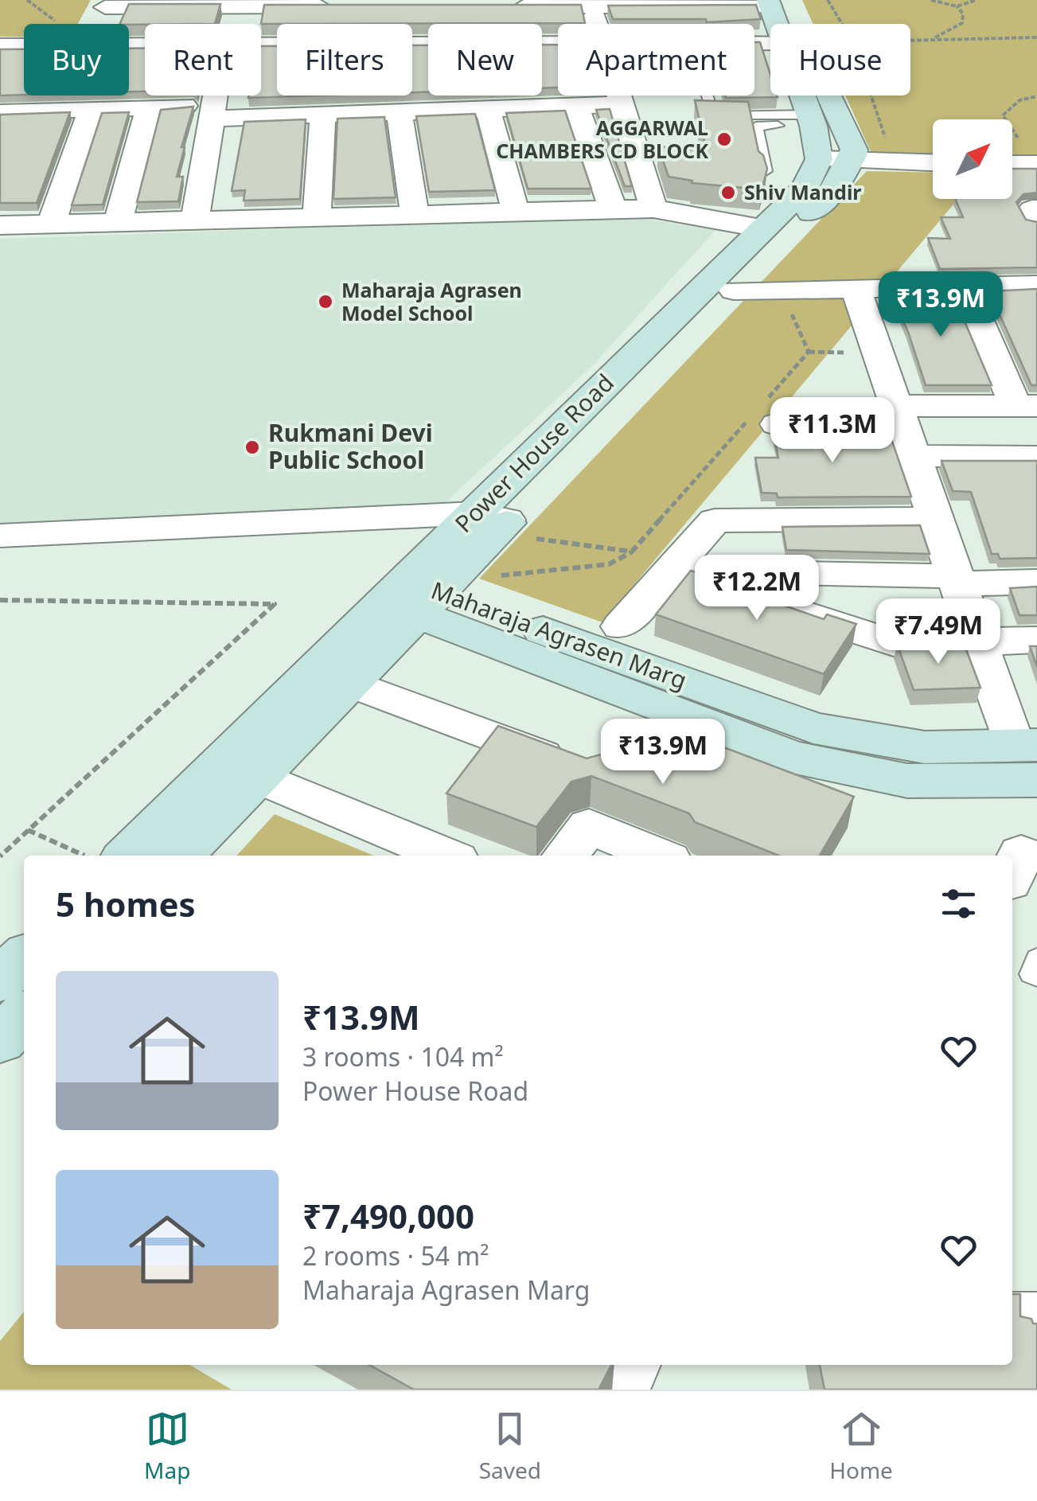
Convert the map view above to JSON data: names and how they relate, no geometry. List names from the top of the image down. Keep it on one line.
{"streets":{"street":["Power House Road","Maharaja Agrasen Marg"]},"crossings":[["Power House Road","Maharaja Agrasen Marg"]],"places":["AGGARWAL CHAMBERS CD BLOCK","Shiv Mandir","Maharaja Agrasen Model School","Rukmani Devi Public School"],"north":"top right","page":{"chip":["Buy","Rent","Filters","New","Apartment","House"],"price":["₹13.9M","₹11.3M","₹12.2M","₹7.49M","₹13.9M"],"heading":"5 homes","list":[{"name":"₹13.9M","note":"3 rooms · 104 m² · Power House Road"},{"name":"₹7,490,000","note":"2 rooms · 54 m² · Maharaja Agrasen Marg"}],"tabs":["Map","Saved","Home"]}}
